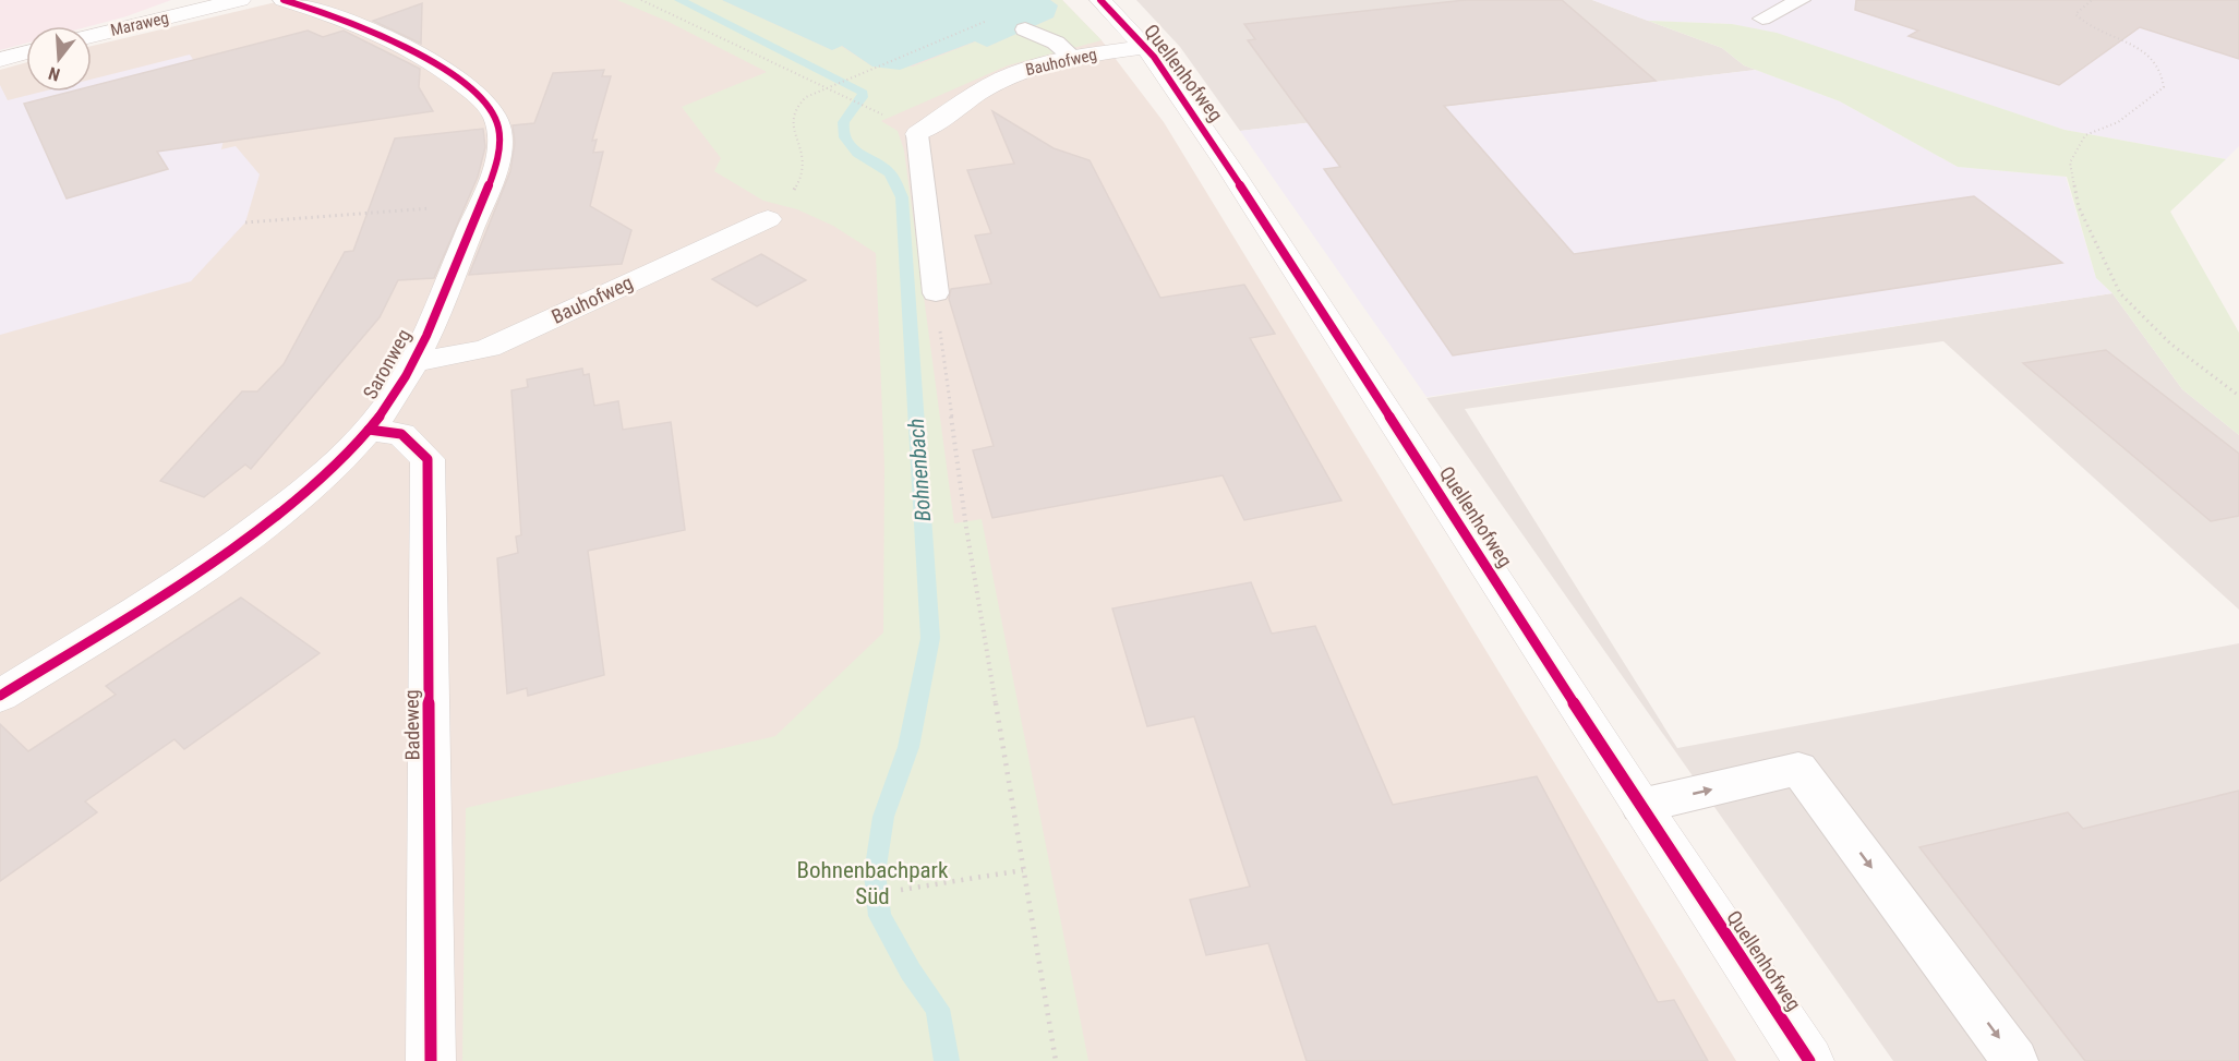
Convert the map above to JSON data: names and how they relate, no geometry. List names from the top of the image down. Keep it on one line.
{"streets":{"street":["Maraweg","Bauhofweg","Quellenhofweg","Saronweg","Badeweg"]},"crossings":[["Bauhofweg","Quellenhofweg"],["Bauhofweg","Saronweg"],["Saronweg","Badeweg"]],"water":["Bohnenbach"],"parks":["Bohnenbachpark Süd"],"north":"bottom"}
